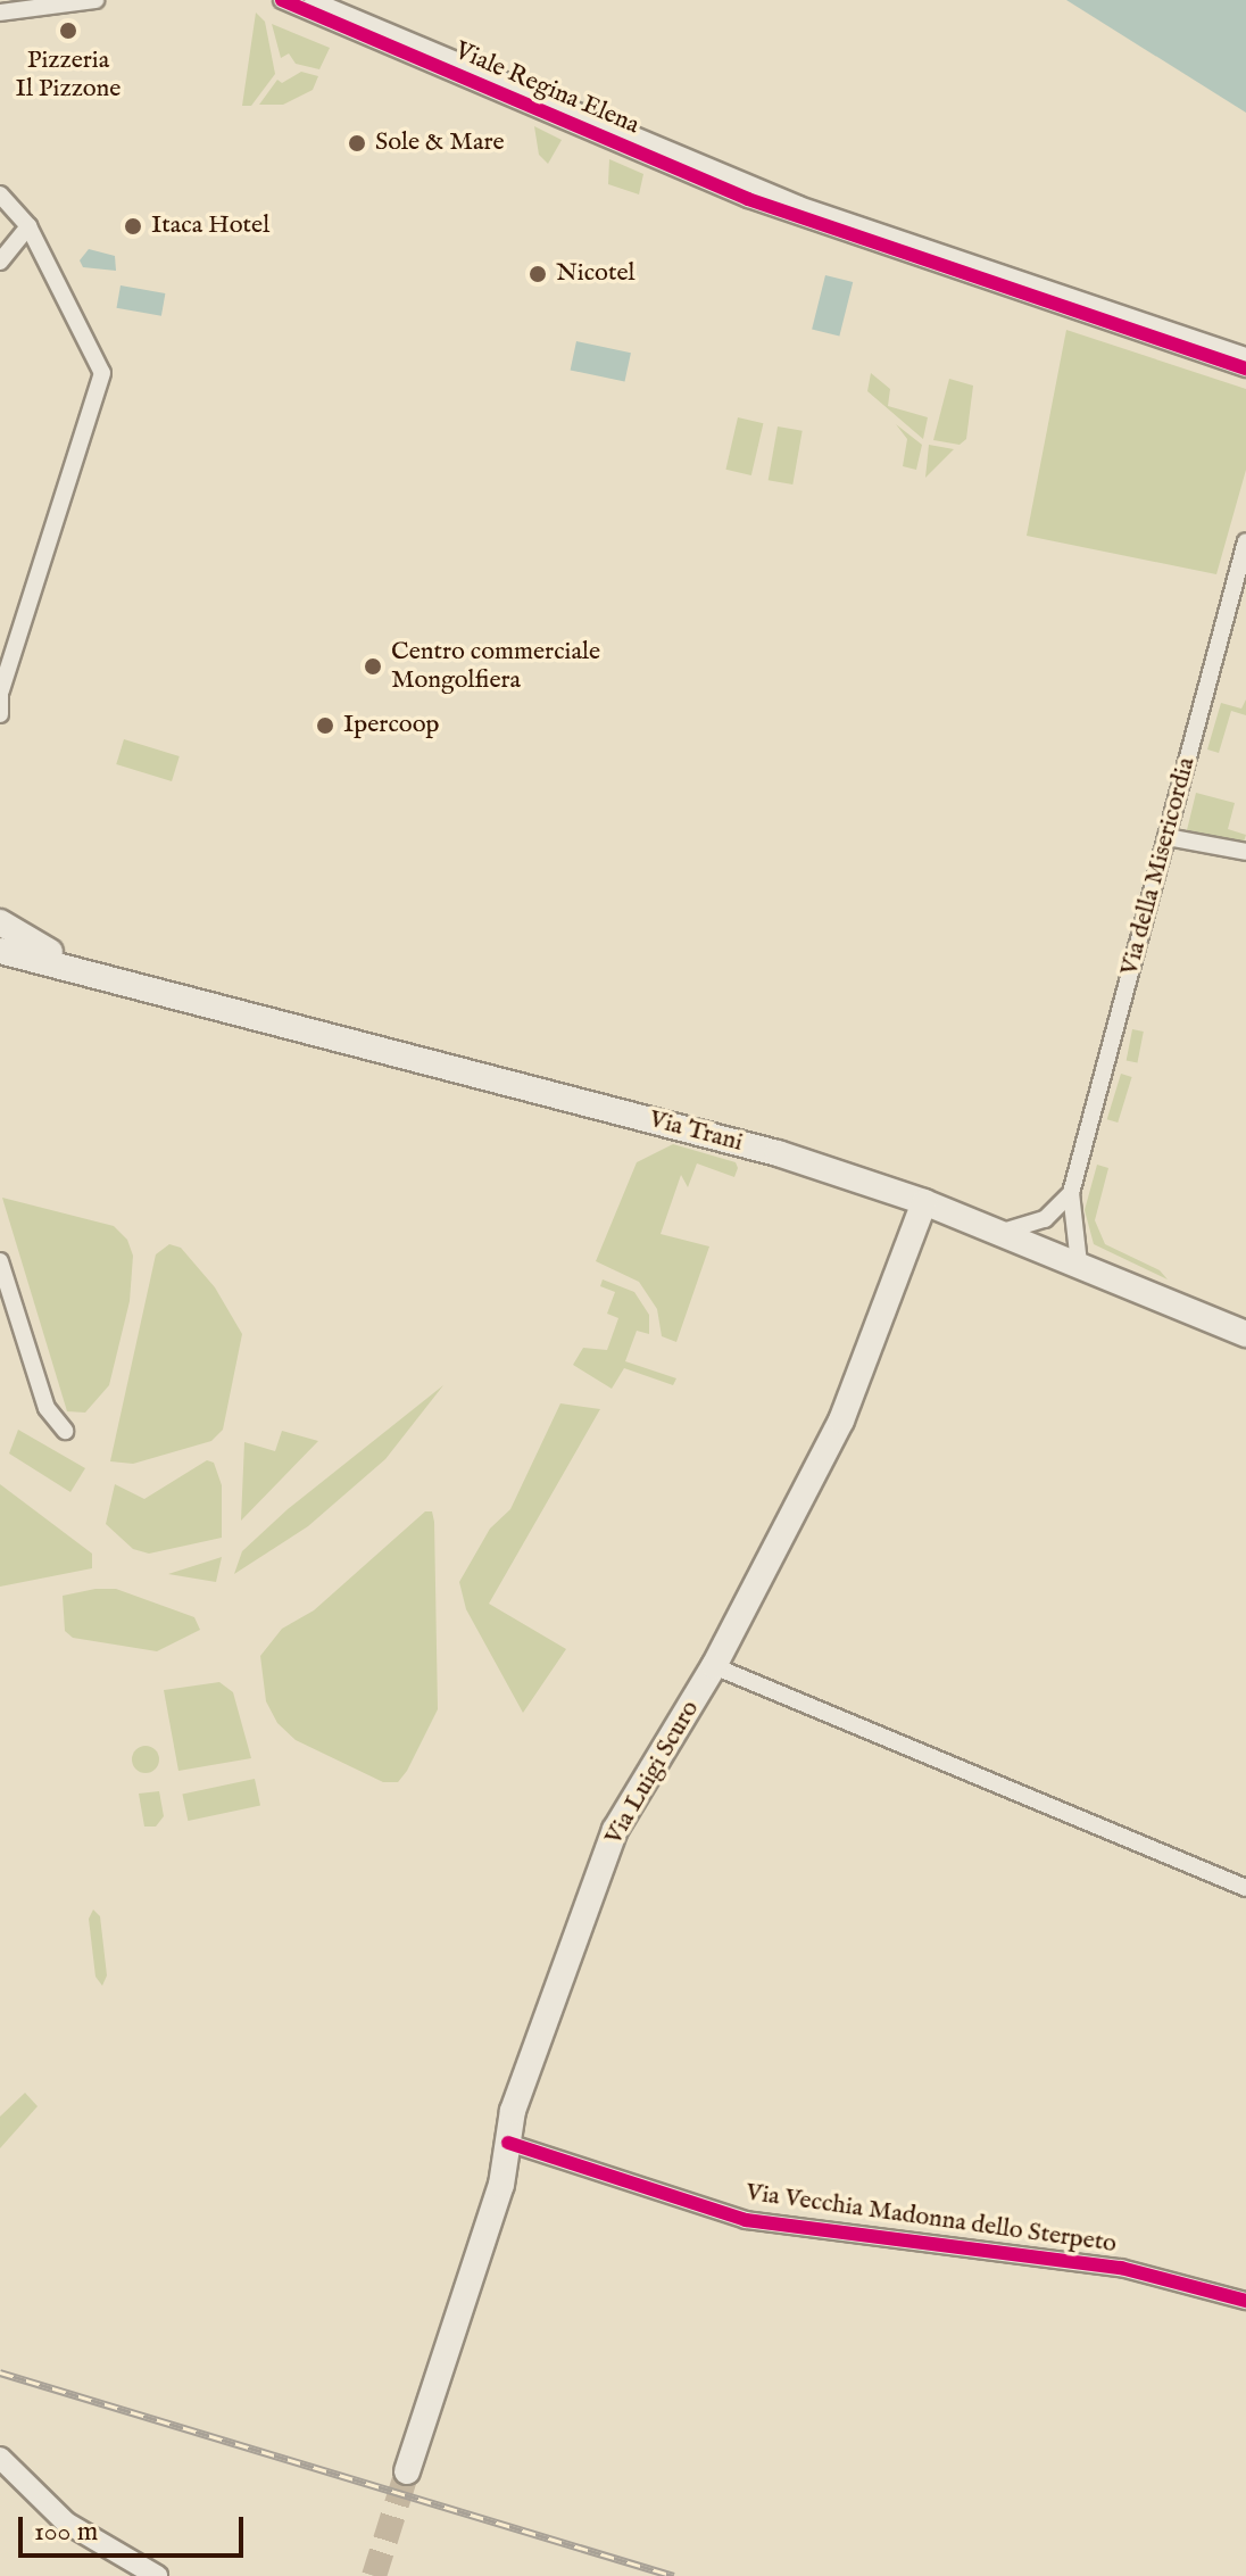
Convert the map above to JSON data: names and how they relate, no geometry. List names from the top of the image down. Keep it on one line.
{"streets":{"main road":["Via Trani","Via Luigi Scuro"],"street":["Viale Regina Elena","Via della Misericordia","Via Vecchia Madonna dello Sterpeto"]},"crossings":[["Via della Misericordia","Via Trani"],["Via Trani","Via Luigi Scuro"],["Via Luigi Scuro","Via Vecchia Madonna dello Sterpeto"]],"places":["Pizzeria Il Pizzone","Sole & Mare","Itaca Hotel","Nicotel","Centro commerciale Mongolfiera","Ipercoop"],"scale_bar":"100 m"}
